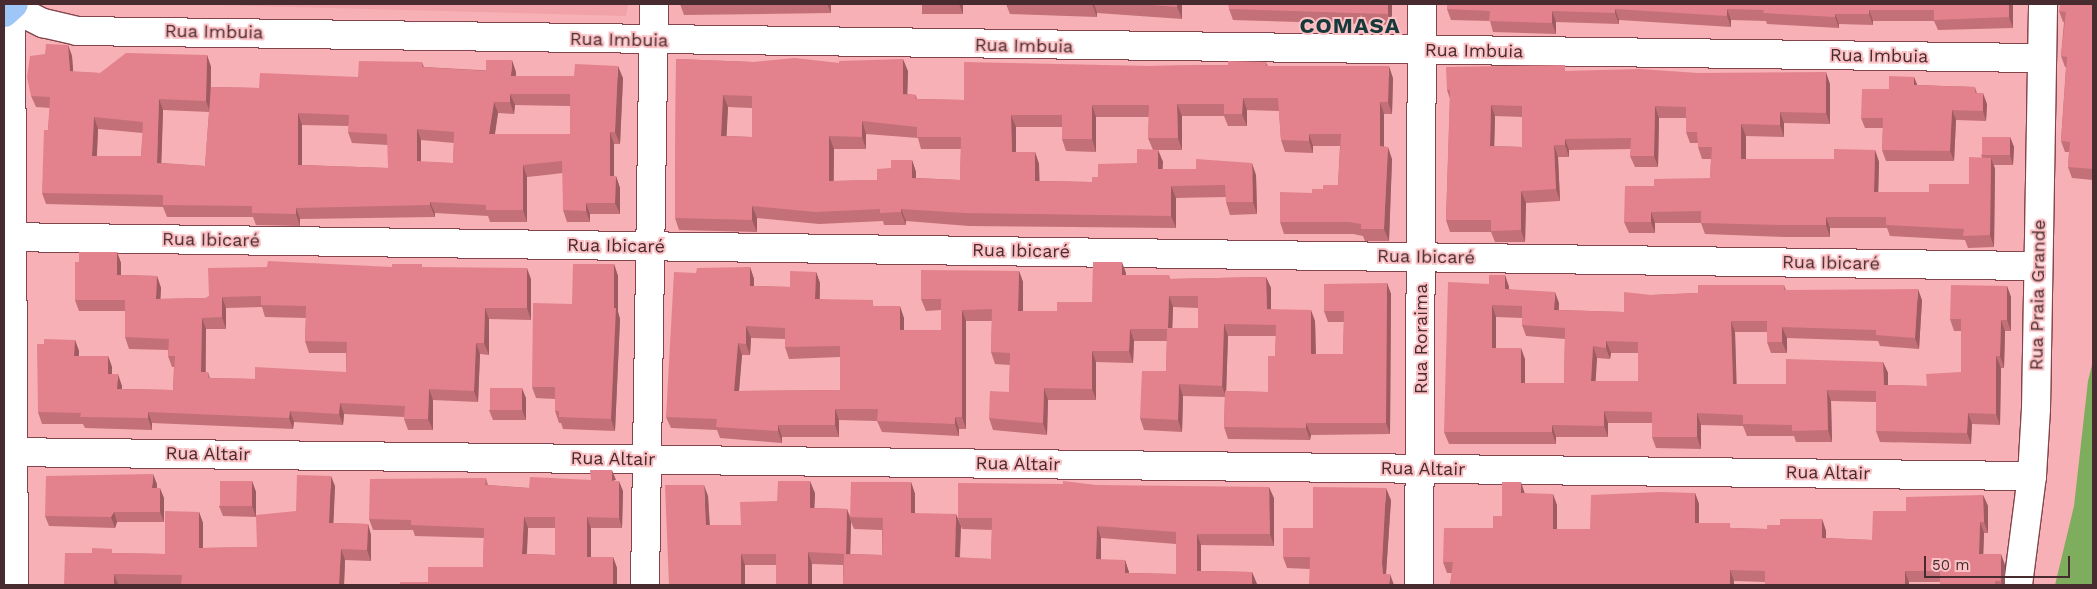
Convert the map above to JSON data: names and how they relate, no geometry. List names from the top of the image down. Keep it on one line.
{"streets":{"street":["Rua Imbuia","Rua Ibicaré","Rua Praia Grande","Rua Roraima","Rua Altair"]},"crossings":[["Rua Imbuia","Rua Praia Grande"],["Rua Imbuia","Rua Roraima"],["Rua Ibicaré","Rua Praia Grande"],["Rua Ibicaré","Rua Roraima"],["Rua Praia Grande","Rua Altair"],["Rua Roraima","Rua Altair"]],"districts":["COMASA"],"scale_bar":"50 m"}
